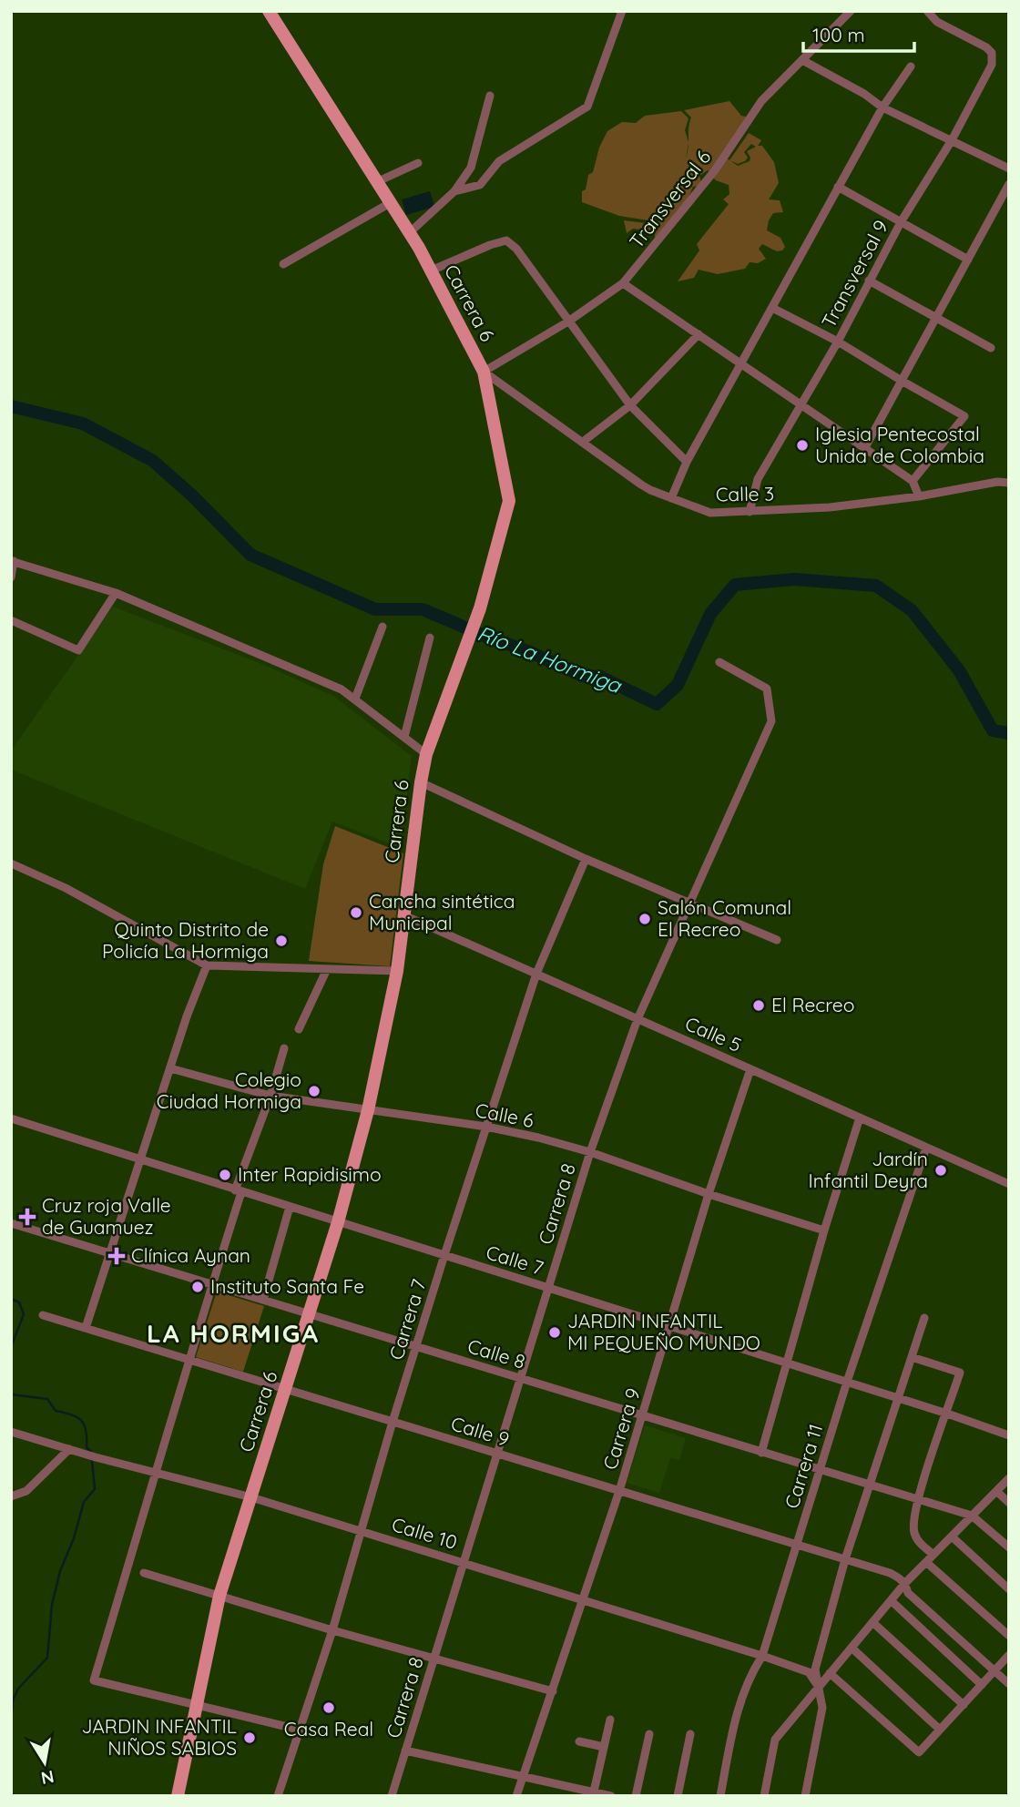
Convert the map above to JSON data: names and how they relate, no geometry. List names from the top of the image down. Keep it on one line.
{"streets":{"main road":["Carrera 6"],"street":["Transversal 6","Transversal 9","Calle 3","Calle 5","Calle 6","Carrera 8","Calle 7","Carrera 7","Calle 8","Carrera 9","Calle 9","Carrera 11","Calle 10"]},"crossings":[["Transversal 6","Carrera 6"],["Transversal 6","Calle 3"],["Transversal 9","Calle 3"],["Carrera 6","Calle 3"],["Carrera 6","Calle 5"],["Carrera 6","Calle 6"],["Carrera 6","Calle 7"],["Carrera 6","Calle 8"],["Carrera 6","Calle 9"],["Carrera 6","Calle 10"],["Calle 5","Carrera 8"],["Calle 5","Carrera 7"],["Calle 5","Carrera 9"],["Calle 5","Carrera 11"],["Calle 6","Carrera 8"],["Calle 6","Carrera 7"],["Calle 6","Carrera 9"],["Carrera 8","Calle 7"],["Carrera 8","Calle 8"],["Carrera 8","Calle 9"],["Carrera 8","Calle 10"],["Calle 7","Carrera 7"],["Calle 7","Carrera 9"],["Calle 7","Carrera 11"],["Carrera 7","Calle 8"],["Carrera 7","Calle 9"],["Carrera 7","Calle 10"],["Calle 8","Carrera 9"],["Calle 8","Carrera 11"],["Carrera 9","Calle 9"],["Carrera 9","Calle 10"],["Calle 9","Carrera 11"],["Carrera 11","Calle 10"]],"districts":["LA HORMIGA"],"water":["Río La Hormiga"],"places":{"other":["Iglesia Pentecostal Unida de Colombia","Cancha sintética Municipal","Salón Comunal El Recreo","Quinto Distrito de Policía La Hormiga","El Recreo","Colegio Ciudad Hormiga","Jardín Infantil Deyra","Inter Rapidisimo","Instituto Santa Fe","JARDIN INFANTIL MI PEQUEÑO MUNDO","Casa Real","JARDIN INFANTIL NIÑOS SABIOS"],"health":["Cruz roja Valle de Guamuez","Clínica Aynan"]},"scale_bar":"100 m","north":"bottom"}
